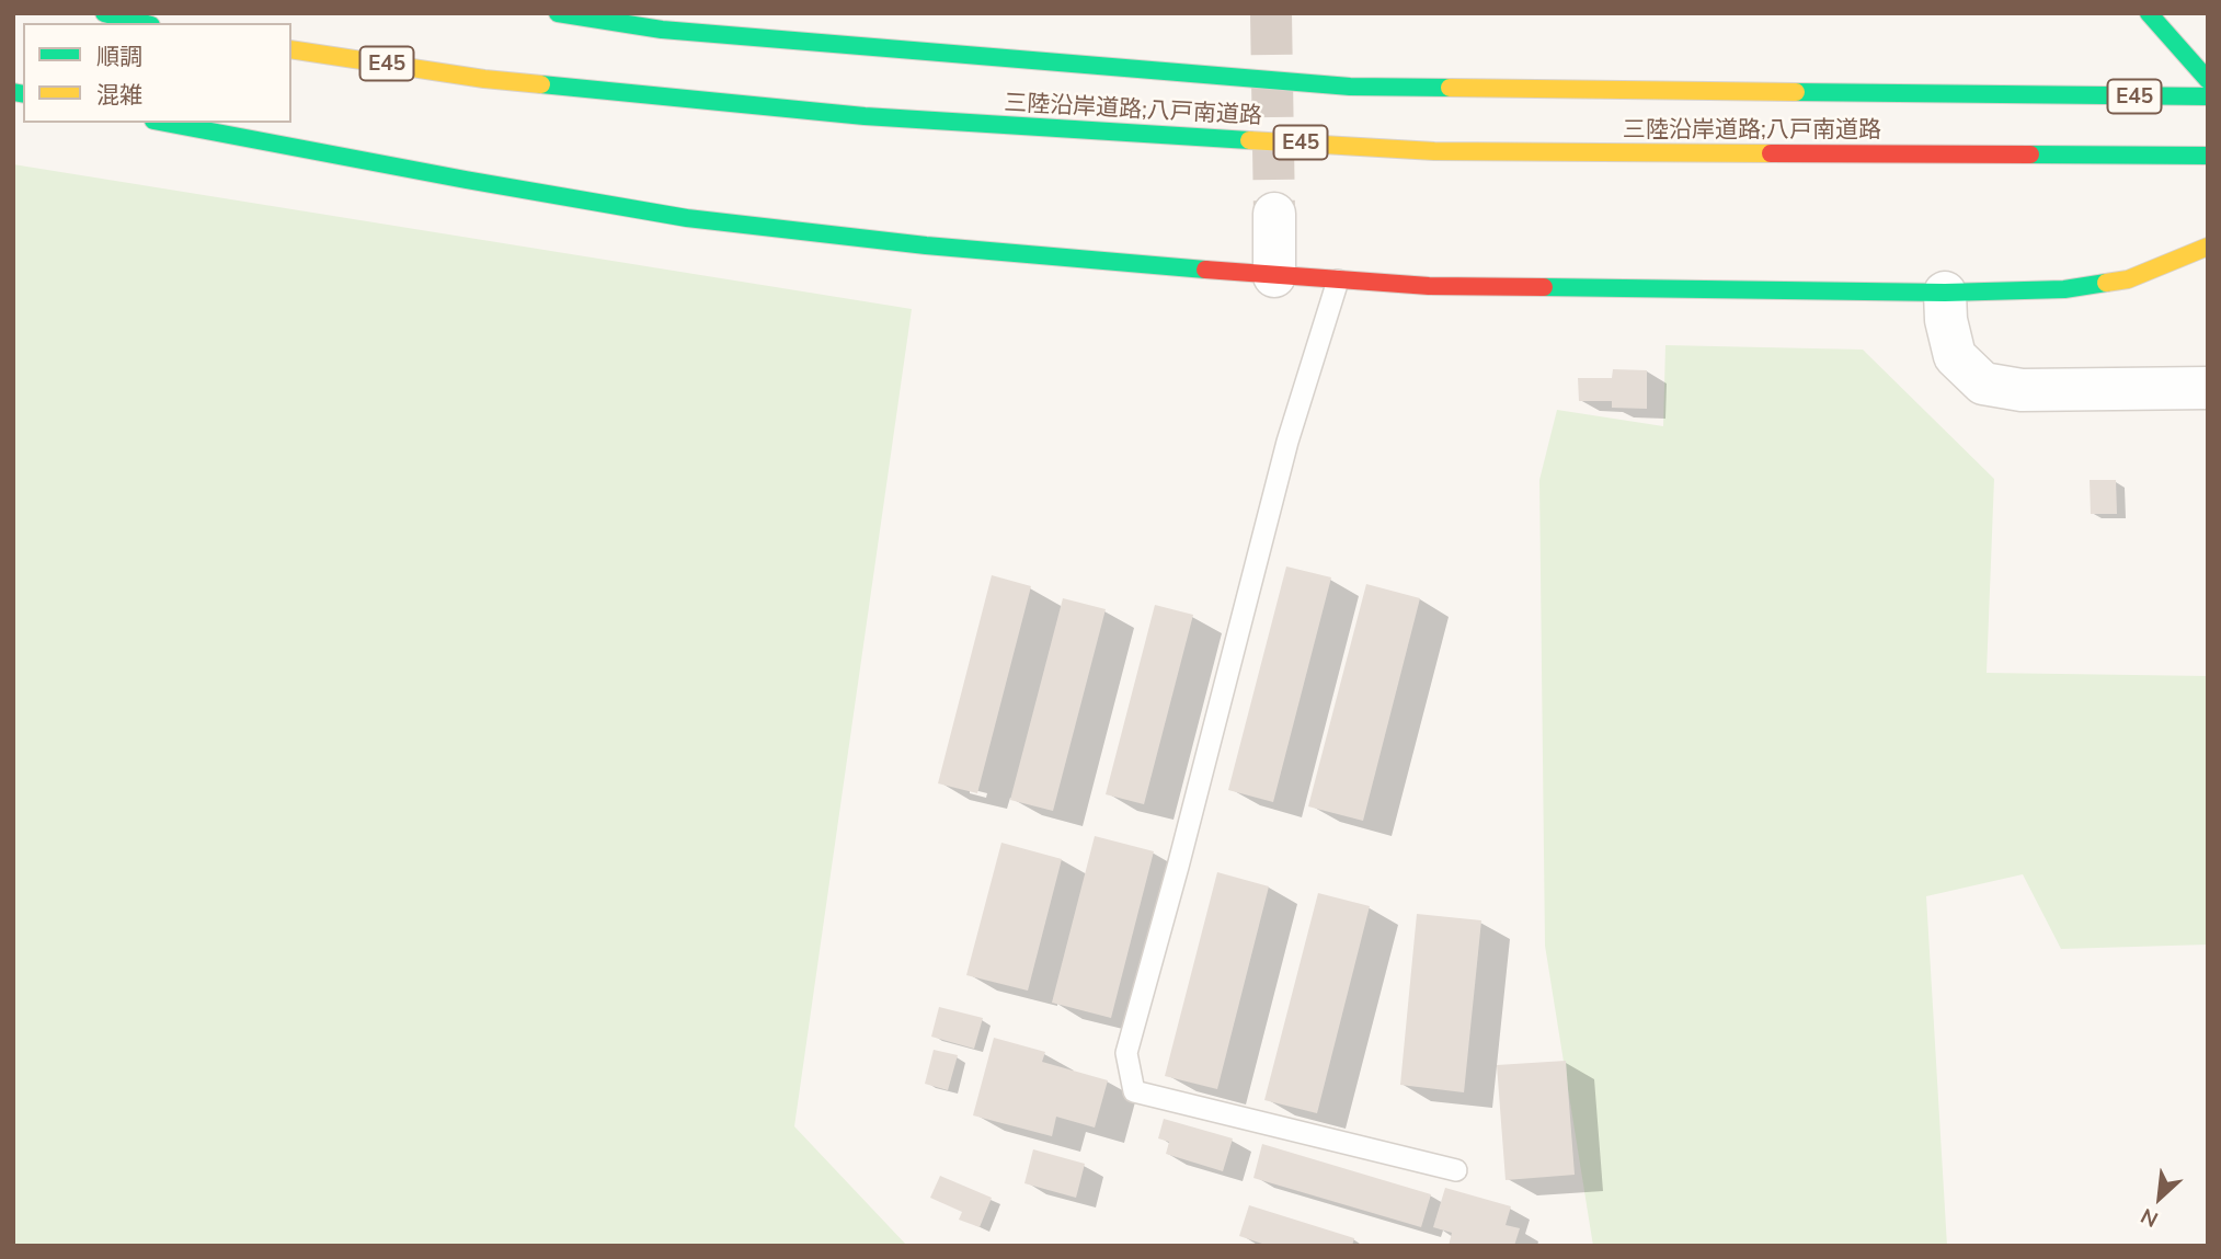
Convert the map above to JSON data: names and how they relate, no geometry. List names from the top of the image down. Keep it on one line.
{"streets":{"main road":["E45","三陸沿岸道路;八戸南道路"]},"legend":["順調","混雑"],"north":"bottom left"}
